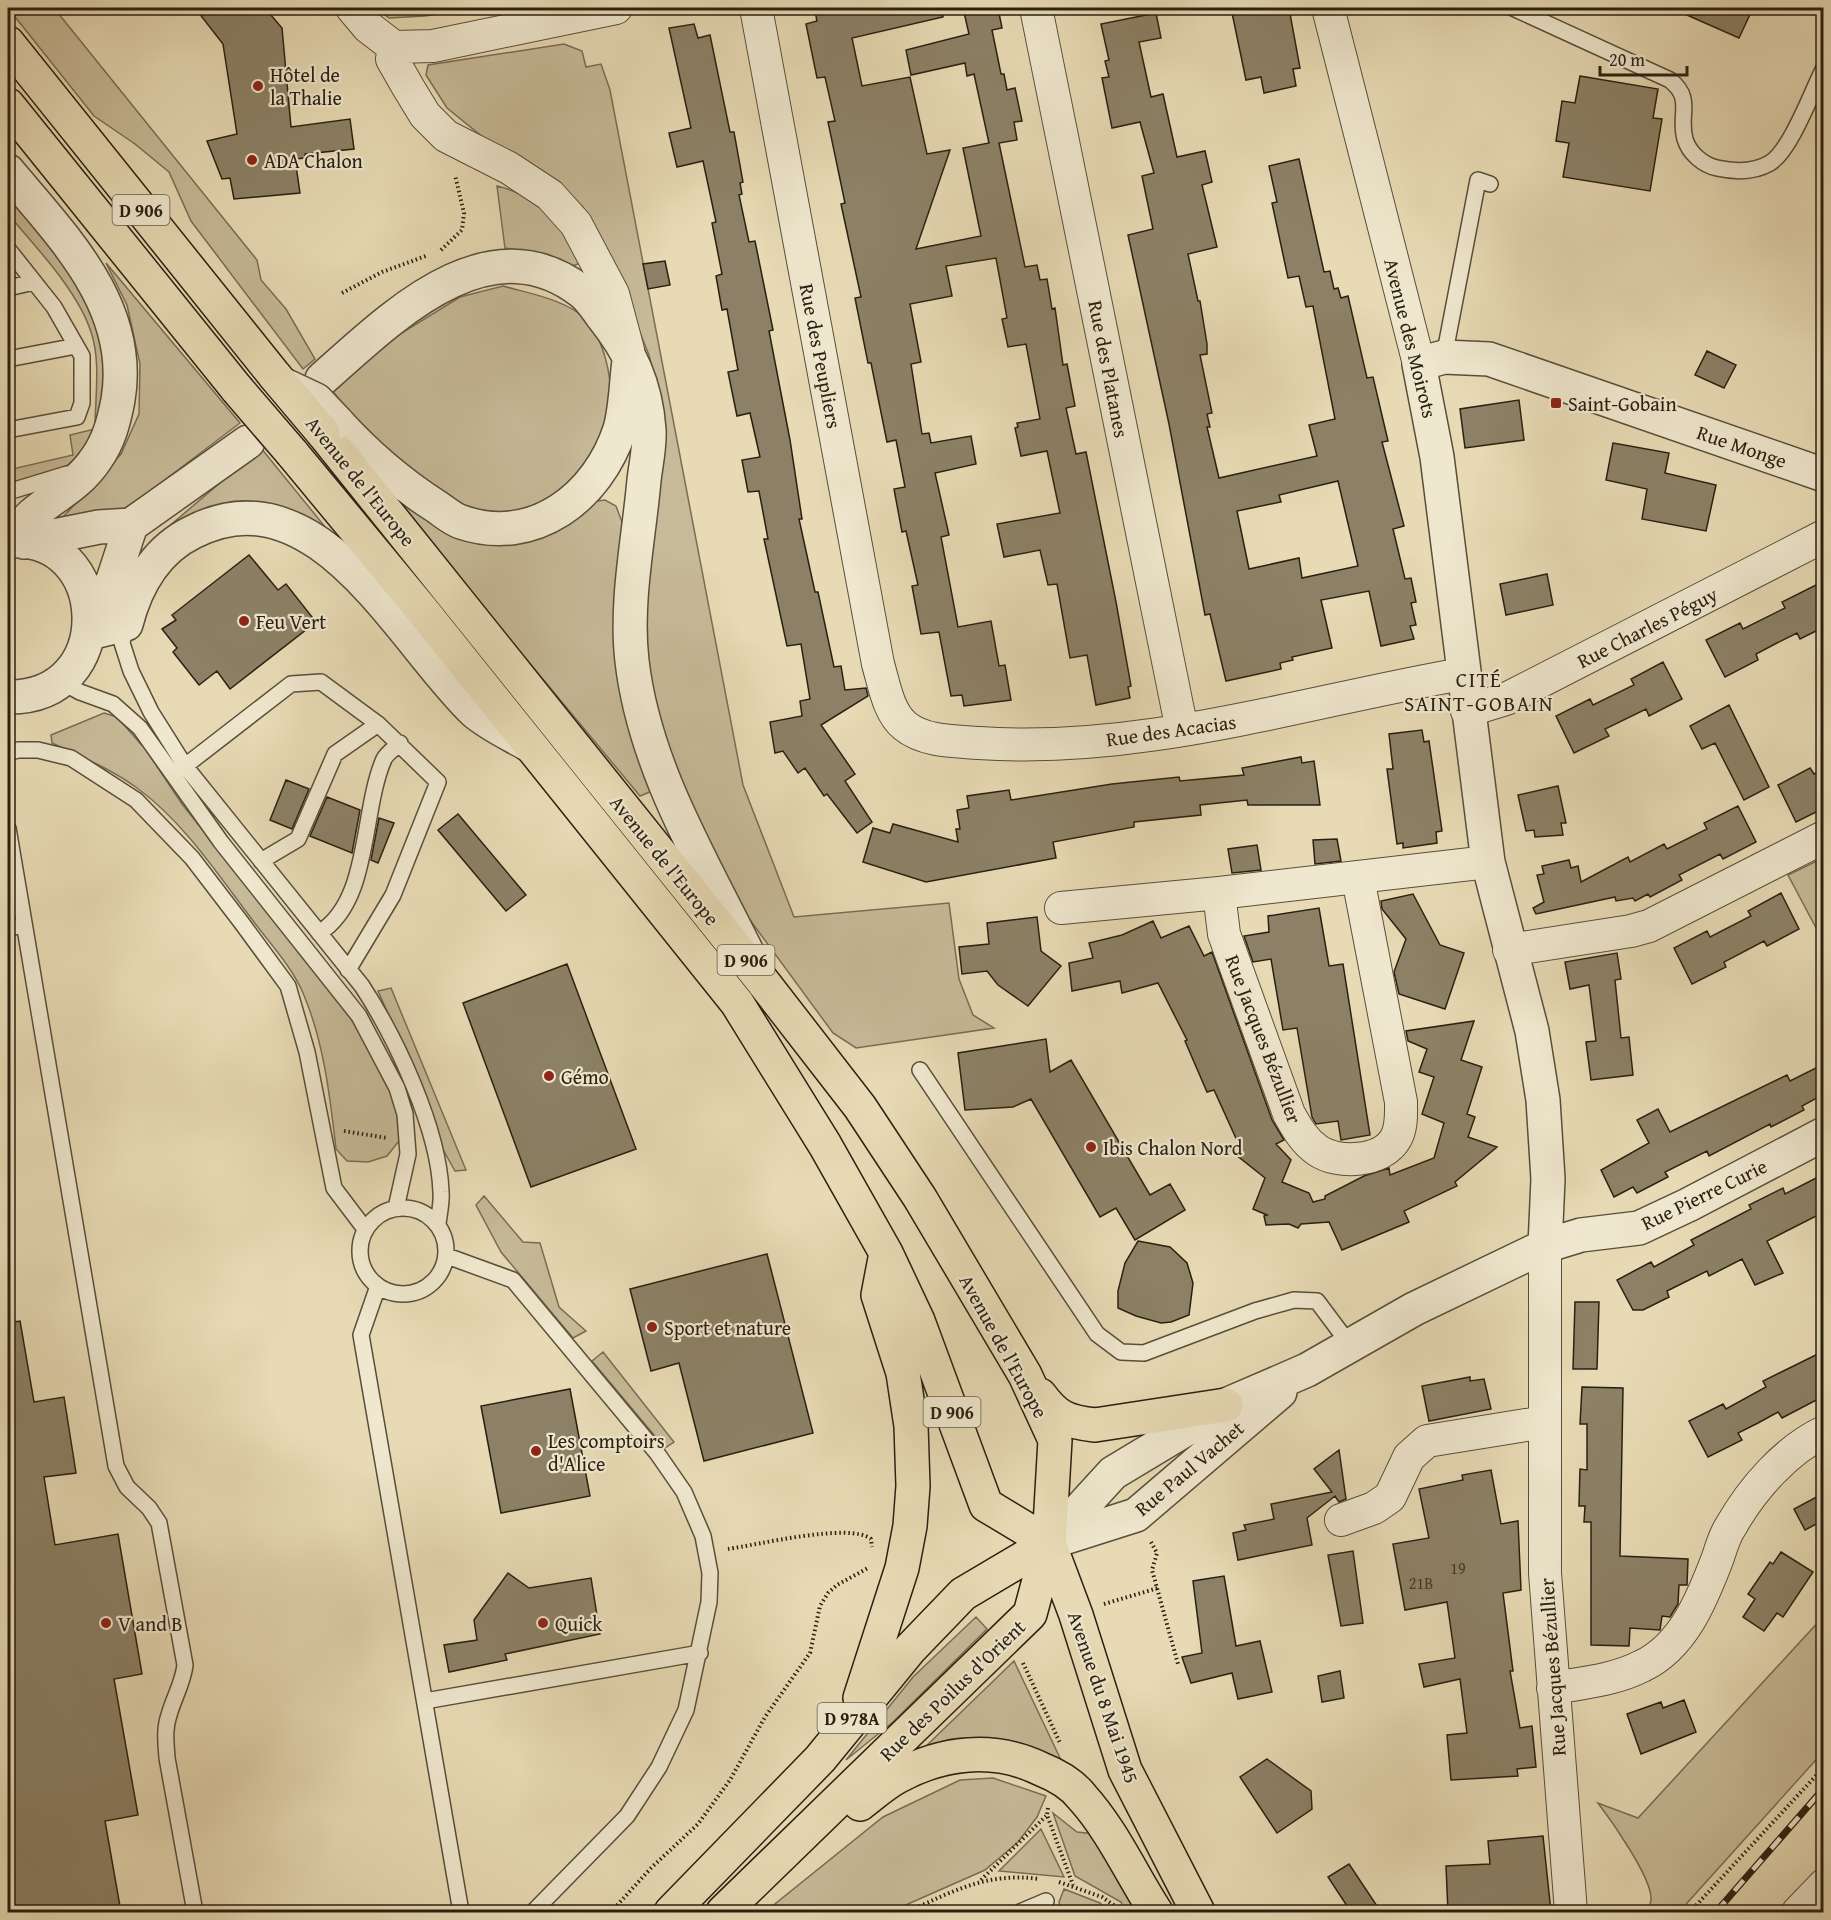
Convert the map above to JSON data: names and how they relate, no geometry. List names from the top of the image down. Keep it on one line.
{"streets":{"main road":["D 906","Avenue de l'Europe","Rue des Poilus d'Orient","Avenue du 8 Mai 1945","D 978A"],"street":["Avenue des Moirots","Rue des Peupliers","Rue des Platanes","Rue Monge","Rue Charles Péguy","Rue des Acacias","Rue Jacques Bézullier","Rue Pierre Curie","Rue Paul Vachet"]},"crossings":[["Avenue des Moirots","Rue Monge"],["Avenue des Moirots","Rue des Acacias"],["Avenue des Moirots","Rue Jacques Bézullier"],["Rue des Peupliers","Rue des Acacias"],["Rue des Platanes","Rue des Acacias"],["Avenue de l'Europe","Rue Paul Vachet"],["Avenue de l'Europe","Rue des Poilus d'Orient"],["Avenue de l'Europe","Avenue du 8 Mai 1945"],["Avenue de l'Europe","D 978A"],["Rue Charles Péguy","Rue Jacques Bézullier"],["Rue des Acacias","Rue Jacques Bézullier"],["Rue Jacques Bézullier","Rue Pierre Curie"],["Rue Jacques Bézullier","Rue Paul Vachet"],["Rue Pierre Curie","Rue Paul Vachet"],["Rue Paul Vachet","Rue des Poilus d'Orient"],["Rue Paul Vachet","Avenue du 8 Mai 1945"],["Rue Paul Vachet","D 978A"],["Rue des Poilus d'Orient","Avenue du 8 Mai 1945"],["Rue des Poilus d'Orient","D 978A"],["Avenue du 8 Mai 1945","D 978A"]],"districts":["CITÉ SAINT-GOBAIN"],"places":{"other":["Hôtel de la Thalie","ADA Chalon","Feu Vert","Gémo","Ibis Chalon Nord","Sport et nature","Les comptoirs d'Alice","V and B","Quick"],"transit":["Saint-Gobain"]},"house_numbers":["19","21B"],"scale_bar":"20 m"}
